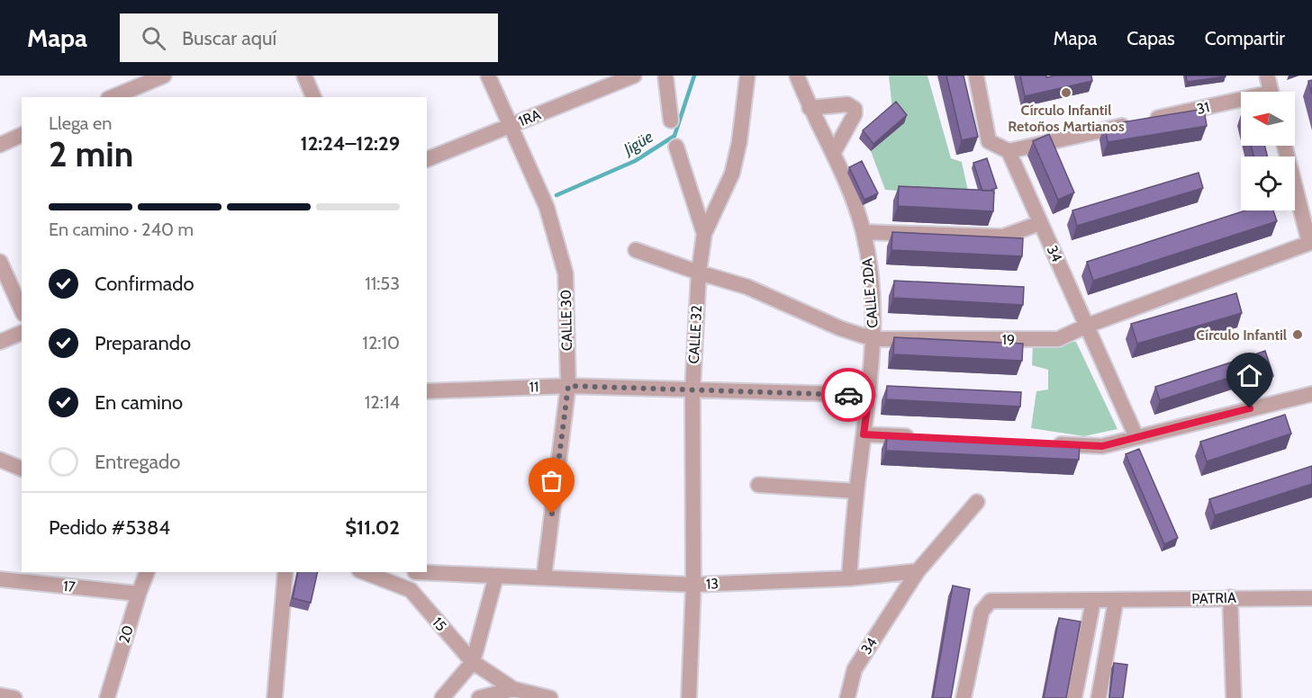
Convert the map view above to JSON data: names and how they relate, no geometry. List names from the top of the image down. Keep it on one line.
{"streets":{"street":["31","1RA","34","CALLE 2DA","CALLE 30","CALLE 32","19","11","13","17","PATRIA","15","20"]},"crossings":[["31","34"],["1RA","CALLE 30"],["34","19"],["34","13"],["CALLE 2DA","19"],["CALLE 2DA","11"],["CALLE 30","11"],["CALLE 30","13"],["CALLE 32","19"],["CALLE 32","11"],["CALLE 32","13"],["17","20"]],"water":["Jigüe"],"places":["Círculo Infantil Retoños Martianos","Círculo Infantil"],"north":"left","page":{"header":"Mapa","search":"Buscar aquí","nav":["Mapa","Capas","Compartir"],"heading":["2 min","Llega en","12:24–12:29"],"panel":["Pedido #5384","$11.02"],"bar":"En camino · 240 m","list":[["Confirmado","11:53"],["Preparando","12:10"],["En camino","12:14"],"Entregado"]}}
